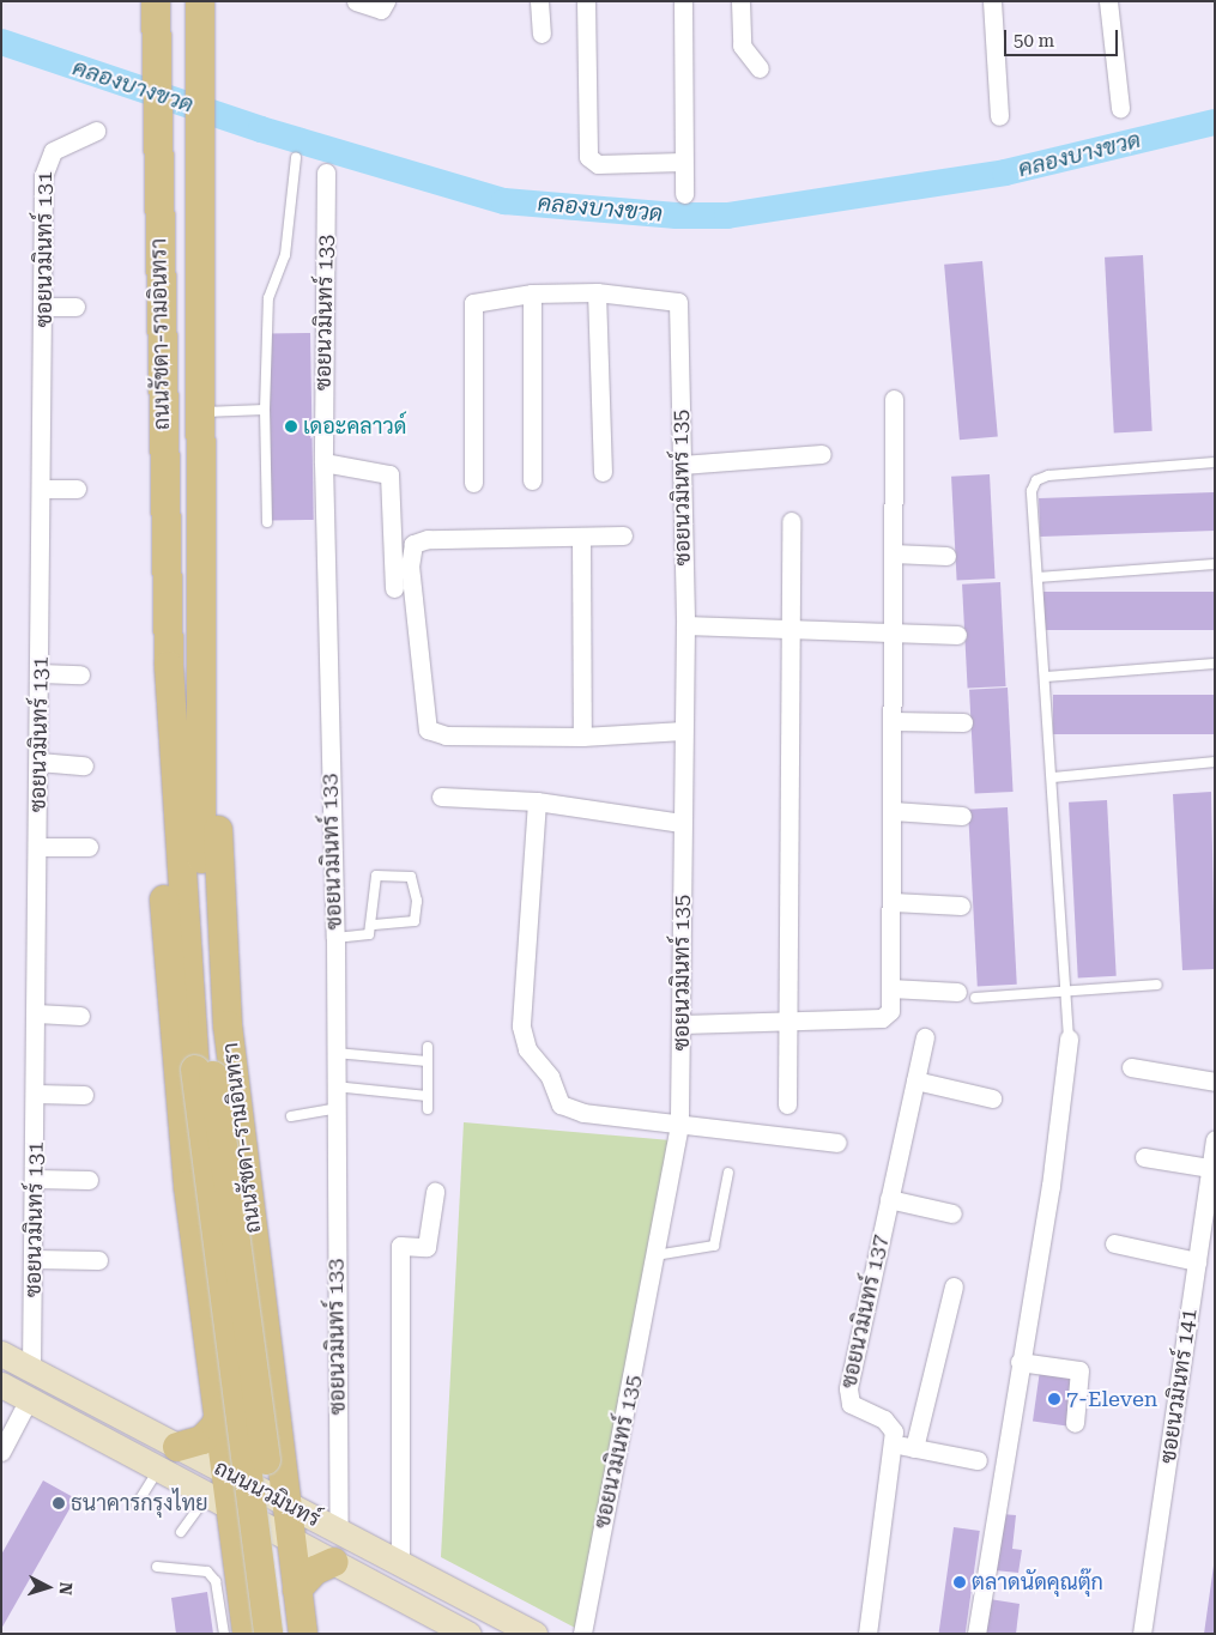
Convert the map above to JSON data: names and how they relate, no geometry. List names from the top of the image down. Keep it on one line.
{"streets":{"main road":["ถนนรัชดา-รามอินทรา","ถนนนวมินทร์"],"street":["ซอยนวมินทร์ 131","ซอยนวมินทร์ 133","ซอยนวมินทร์ 135","ซอยนวมินทร์ 137","ซอยนวมินทร์ 141"]},"crossings":[["ซอยนวมินทร์ 131","ถนนนวมินทร์"],["ซอยนวมินทร์ 133","ถนนนวมินทร์"],["ถนนรัชดา-รามอินทรา","ถนนนวมินทร์"]],"water":["คลองบางขวด"],"places":["เดอะคลาวด์","7-Eleven","ธนาคารกรุงไทย","ตลาดนัดคุณตุ๊ก"],"scale_bar":"50 m","north":"right"}
